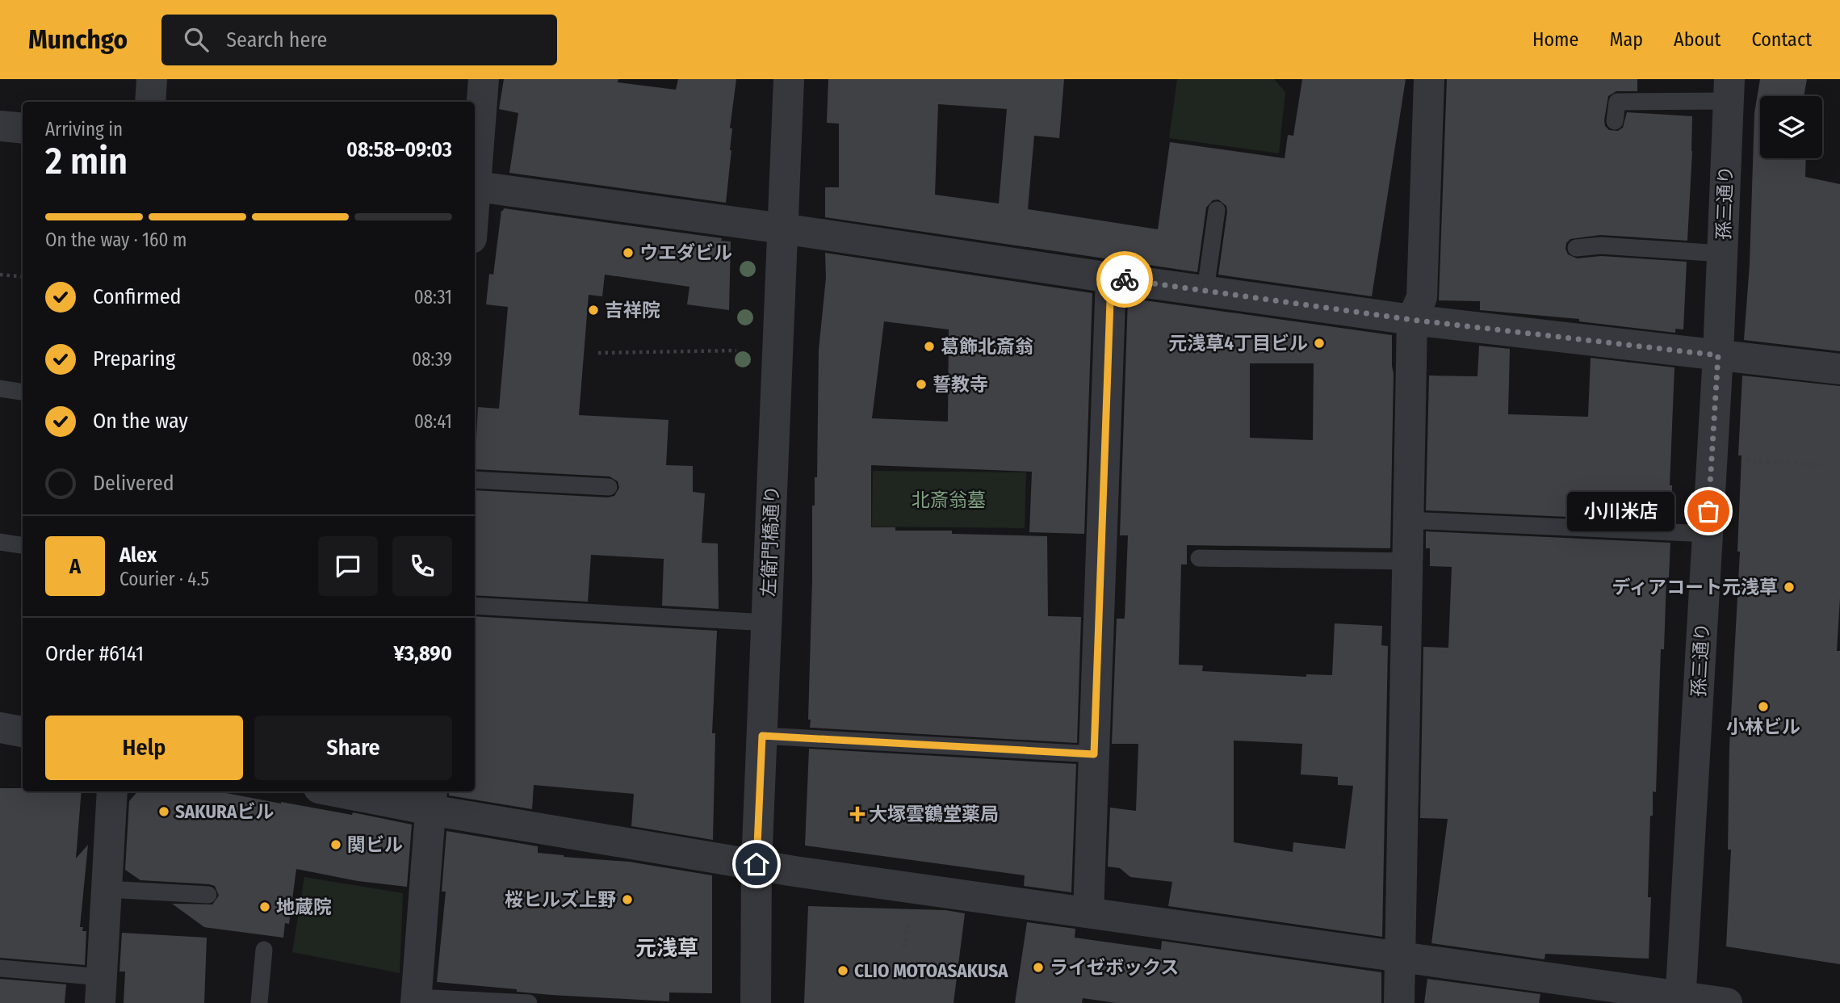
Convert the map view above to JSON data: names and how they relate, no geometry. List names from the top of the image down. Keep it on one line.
{"streets":{"street":["孫三通り","左衛門橋通り"]},"districts":["元浅草"],"parks":["北斎翁墓"],"places":{"other":["ウエダビル","吉祥院","元浅草4丁目ビル","葛飾北斎翁","誓教寺","小川米店","ディアコート元浅草","小林ビル","SAKURAビル","関ビル","桜ヒルズ上野","地蔵院","ライゼボックス","CLIO MOTOASAKUSA"],"health":["大塚雲鶴堂薬局"]},"page":{"header":"Munchgo","search":"Search here","nav":["Home","Map","About","Contact"],"heading":["2 min","Arriving in","08:58–09:03"],"panel":["Alex","Courier · 4.5","Order #6141","¥3,890"],"bar":"On the way · 160 m","list":[["Confirmed","08:31"],["Preparing","08:39"],["On the way","08:41"],"Delivered"],"bubble":"小川米店","round":"A","buttons":["Help","Share"]}}
